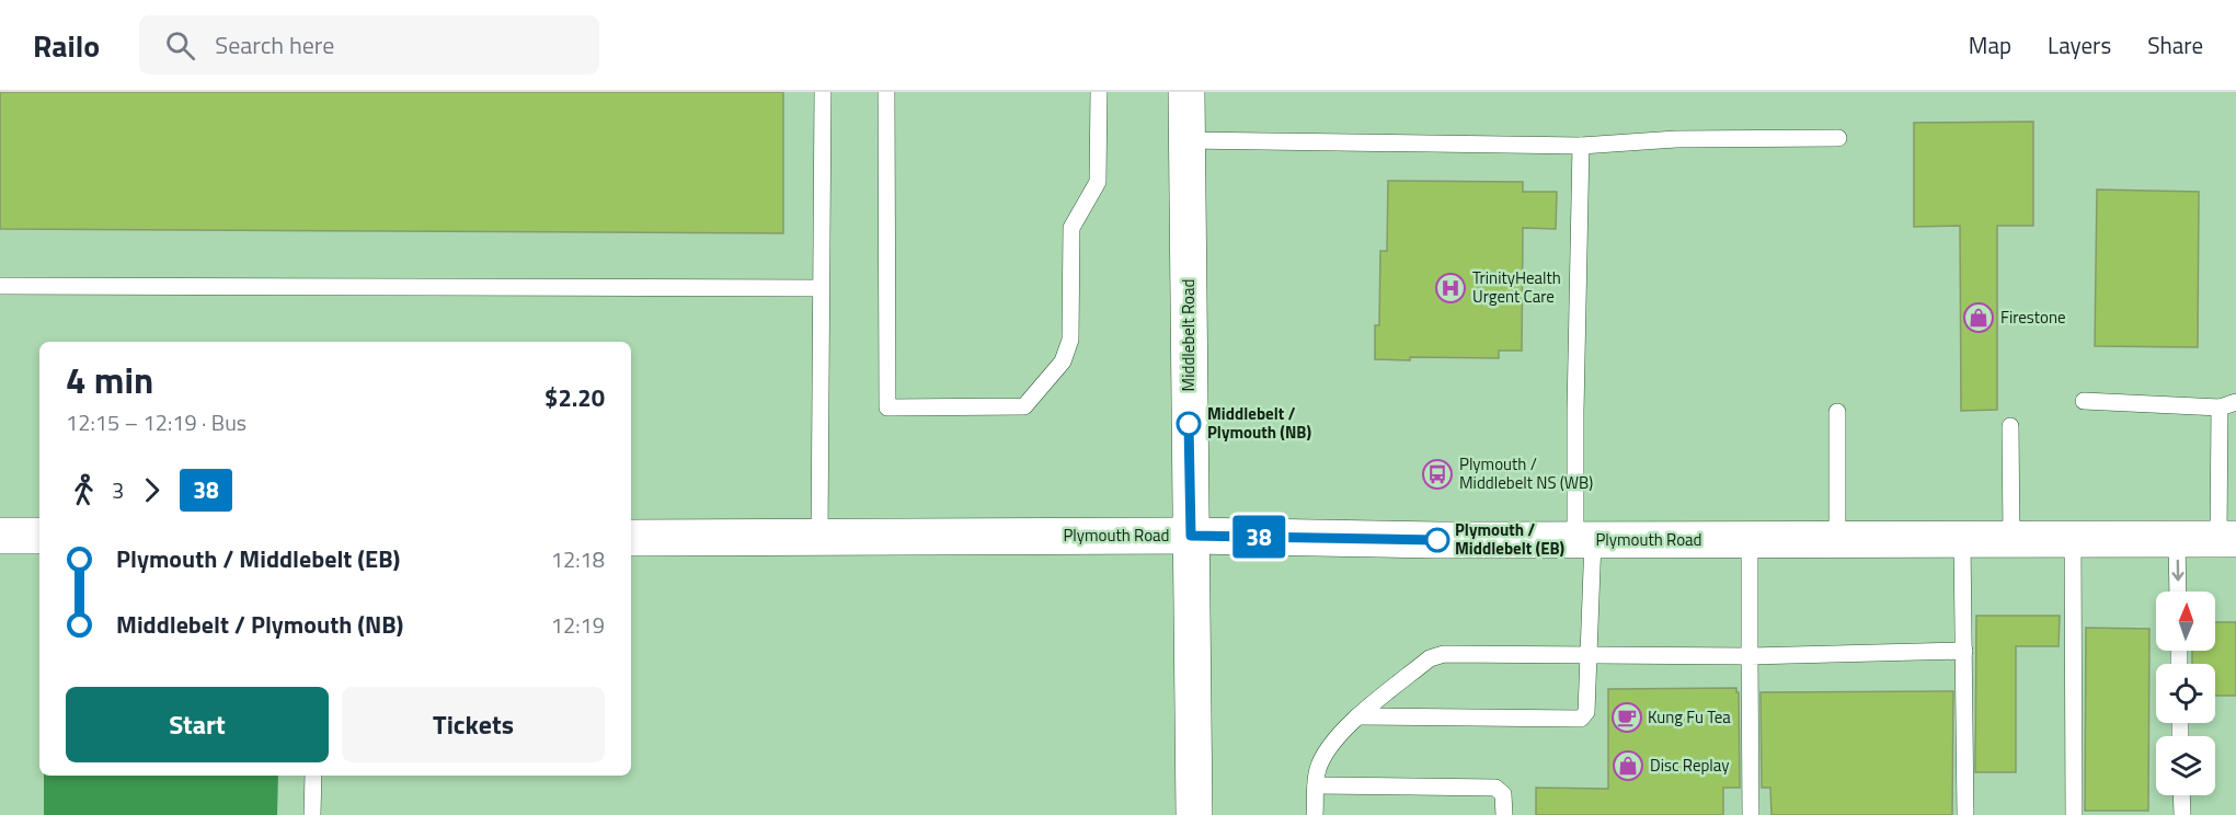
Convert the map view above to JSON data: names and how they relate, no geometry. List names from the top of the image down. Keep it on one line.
{"streets":{"main road":["Middlebelt Road","Plymouth Road"]},"crossings":[["Middlebelt Road","Plymouth Road"]],"places":{"hospital":["TrinityHealth Urgent Care"],"shop":["Firestone","Disc Replay"],"other":["Middlebelt / Plymouth (NB)","Plymouth / Middlebelt (EB)"],"bus stop":["Plymouth / Middlebelt NS (WB)"],"cafe":["Kung Fu Tea"]},"lines":["bus line 38"],"north":"top","page":{"header":"Railo","search":"Search here","nav":["Map","Layers","Share"],"on_map":"38","heading":["4 min","12:15 – 12:19 · Bus","$2.20"],"legs":["3","38"],"list":[{"name":"Plymouth / Middlebelt (EB)","value":"12:18"},{"name":"Middlebelt / Plymouth (NB)","value":"12:19"}],"buttons":["Start","Tickets"]}}
